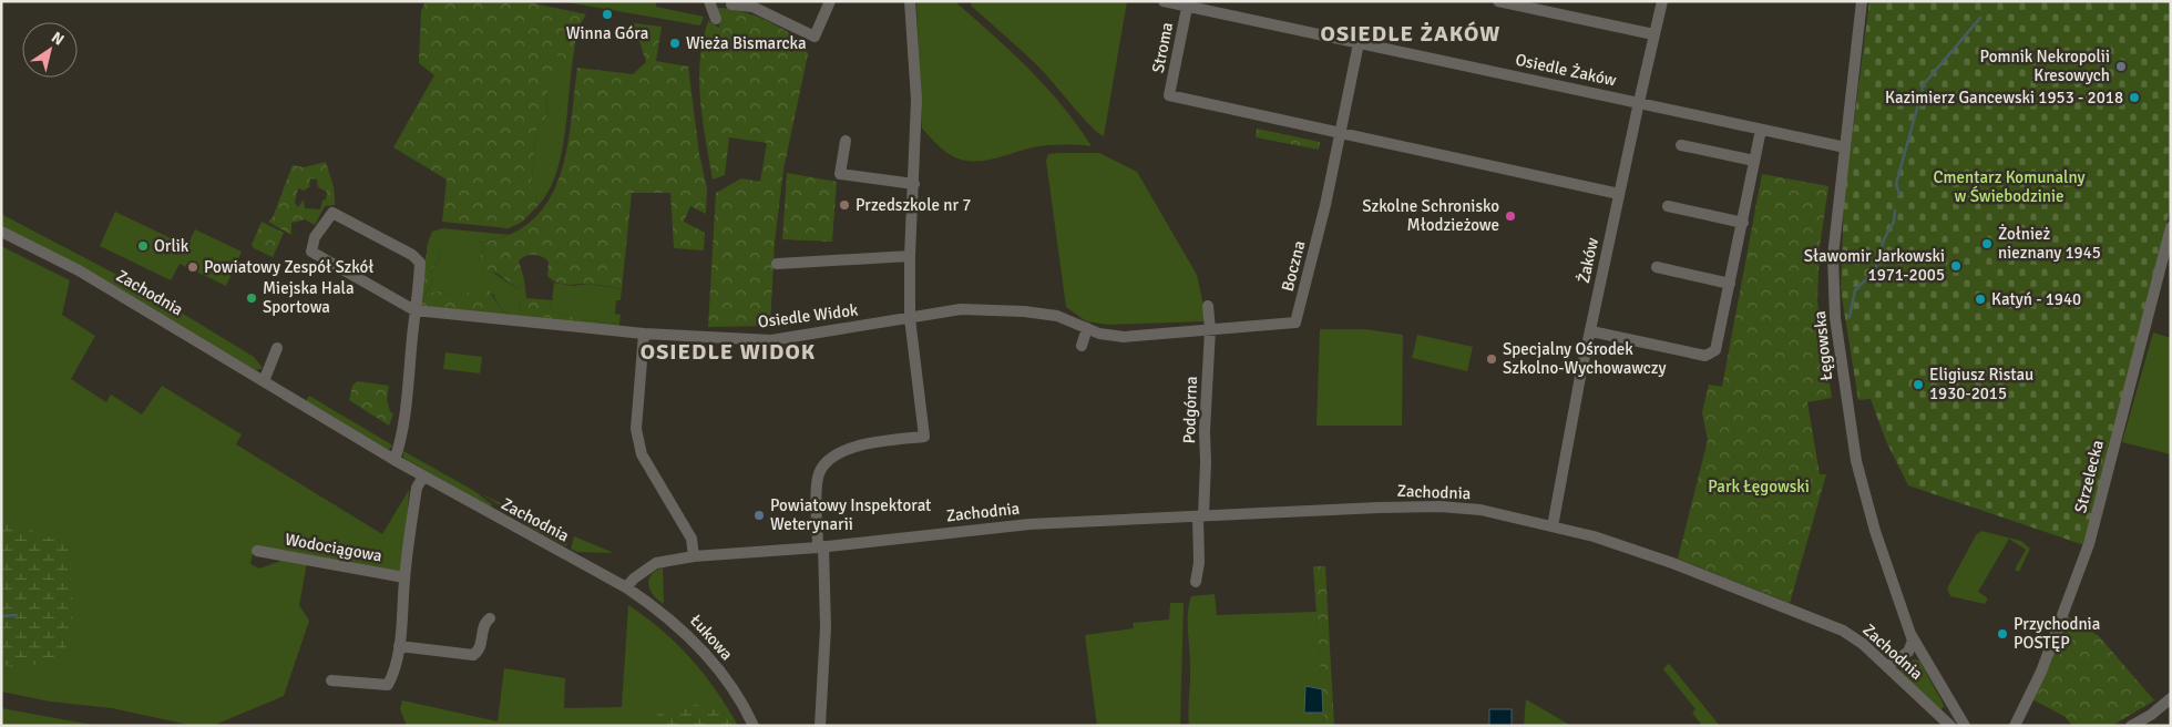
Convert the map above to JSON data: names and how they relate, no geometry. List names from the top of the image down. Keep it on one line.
{"streets":{"street":["Stroma","Osiedle Żaków","Żaków","Boczna","Zachodnia","Osiedle Widok","Łęgowska","Podgórna","Strzelecka","Wodociągowa","Łukowa"]},"crossings":[["Stroma","Osiedle Żaków"],["Stroma","Boczna"],["Osiedle Żaków","Żaków"],["Osiedle Żaków","Łęgowska"],["Żaków","Zachodnia"],["Boczna","Osiedle Widok"],["Boczna","Podgórna"],["Zachodnia","Osiedle Widok"],["Zachodnia","Łęgowska"],["Zachodnia","Podgórna"],["Zachodnia","Wodociągowa"],["Zachodnia","Łukowa"],["Osiedle Widok","Podgórna"]],"districts":["OSIEDLE ŻAKÓW","OSIEDLE WIDOK"],"parks":["Cmentarz Komunalny w Świebodzinie","Park Łęgowski"],"places":["Winna Góra","Wieża Bismarcka","Pomnik Nekropolii Kresowych","Kazimierz Gancewski 1953 - 2018","Przedszkole nr 7","Szkolne Schronisko Młodzieżowe","Żołnież nieznany 1945","Orlik","Sławomir Jarkowski 1971-2005","Powiatowy Zespół Szkół","Miejska Hala Sportowa","Katyń - 1940","Specjalny Ośrodek Szkolno-Wychowawczy","Eligiusz Ristau 1930-2015","Powiatowy Inspektorat Weterynarii","Przychodnia POSTĘP"],"north":"top right"}
